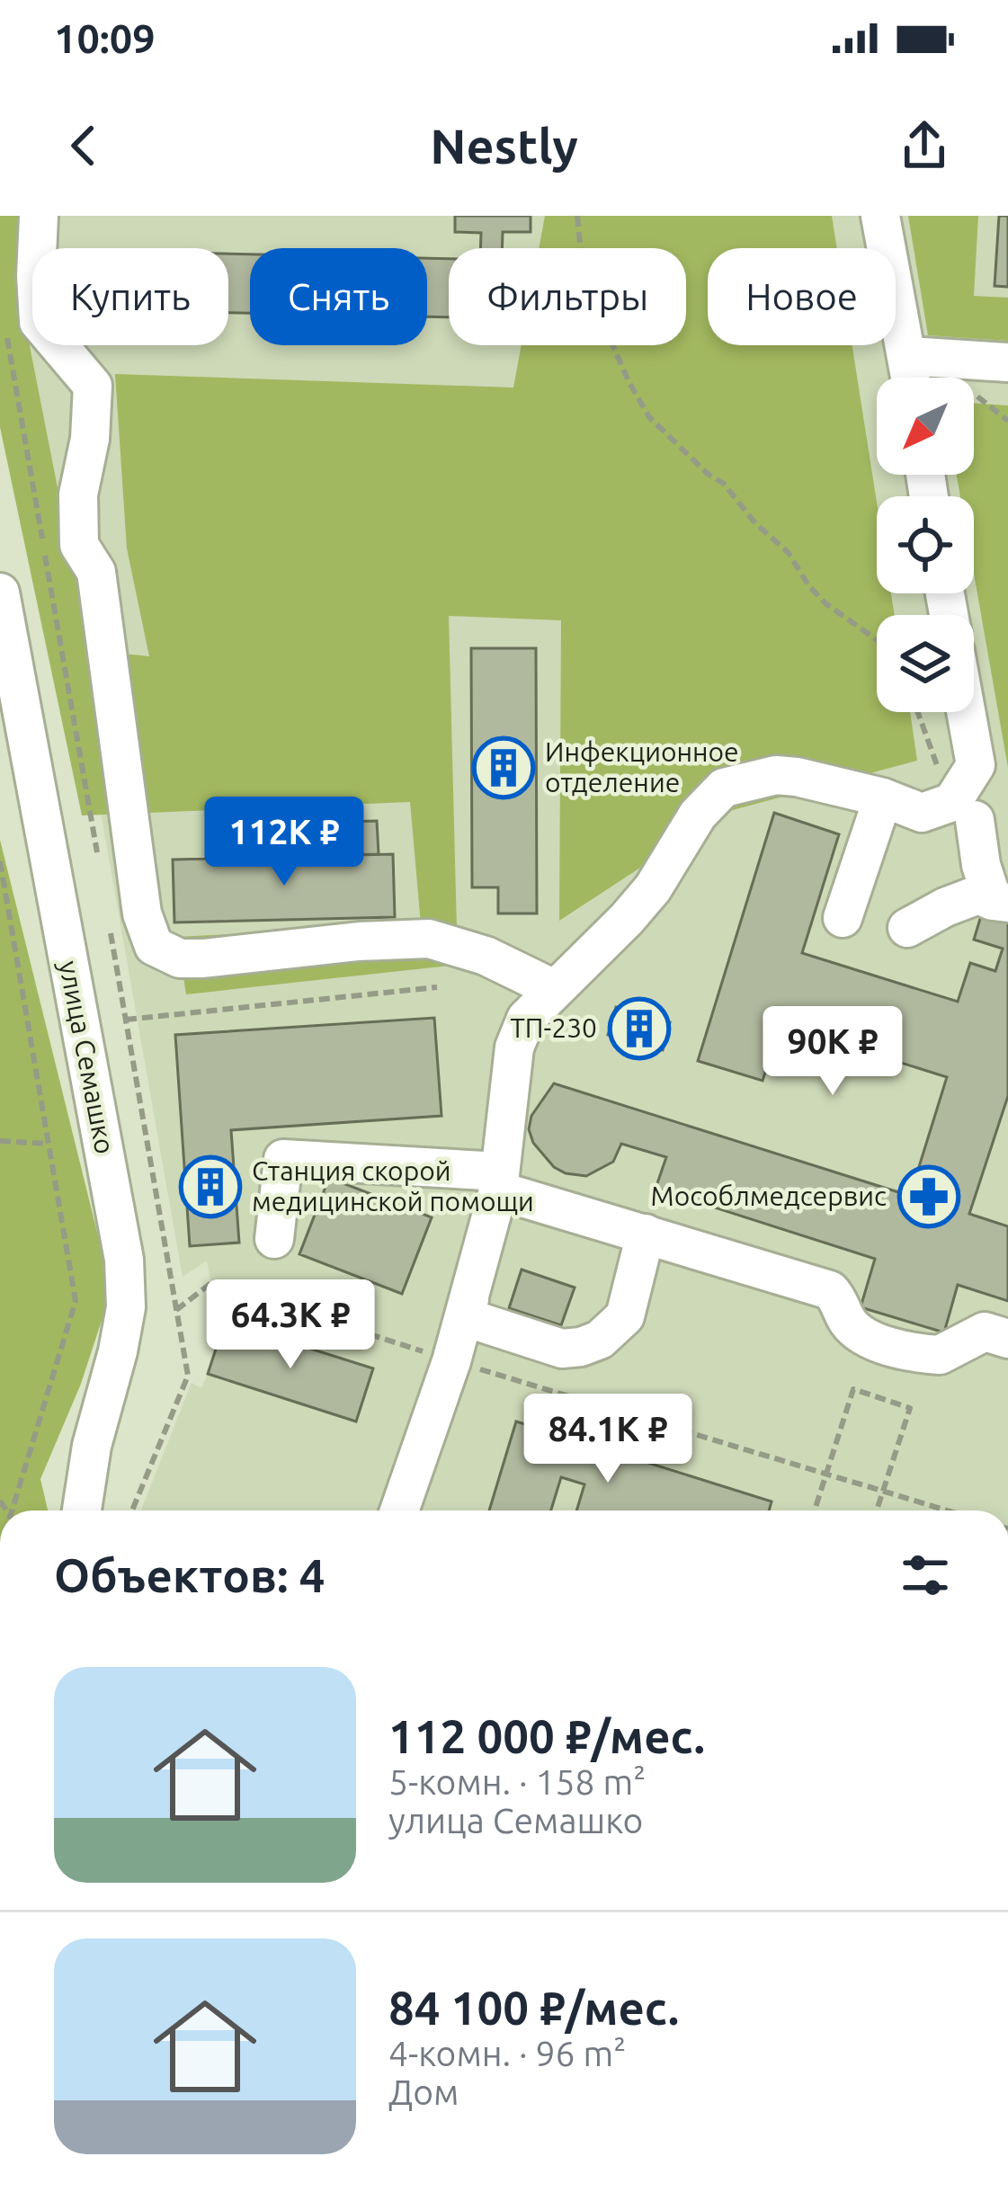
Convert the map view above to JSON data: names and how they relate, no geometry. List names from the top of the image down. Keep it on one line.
{"streets":{"street":["улица Семашко"]},"places":{"building":["Инфекционное отделение","ТП-230","Станция скорой медицинской помощи"],"pharmacy":["Мособлмедсервис"]},"north":"bottom left","page":{"status":"10:09","header":"Nestly","chip":["Купить","Снять","Фильтры","Новое"],"price":["112K ₽","90K ₽","64.3K ₽","84.1K ₽"],"heading":"Объектов: 4","list":[{"name":"112 000 ₽/мес.","note":"5-комн. · 158 m² · улица Семашко"},{"name":"84 100 ₽/мес.","note":"4-комн. · 96 m² · Дом"}]}}
